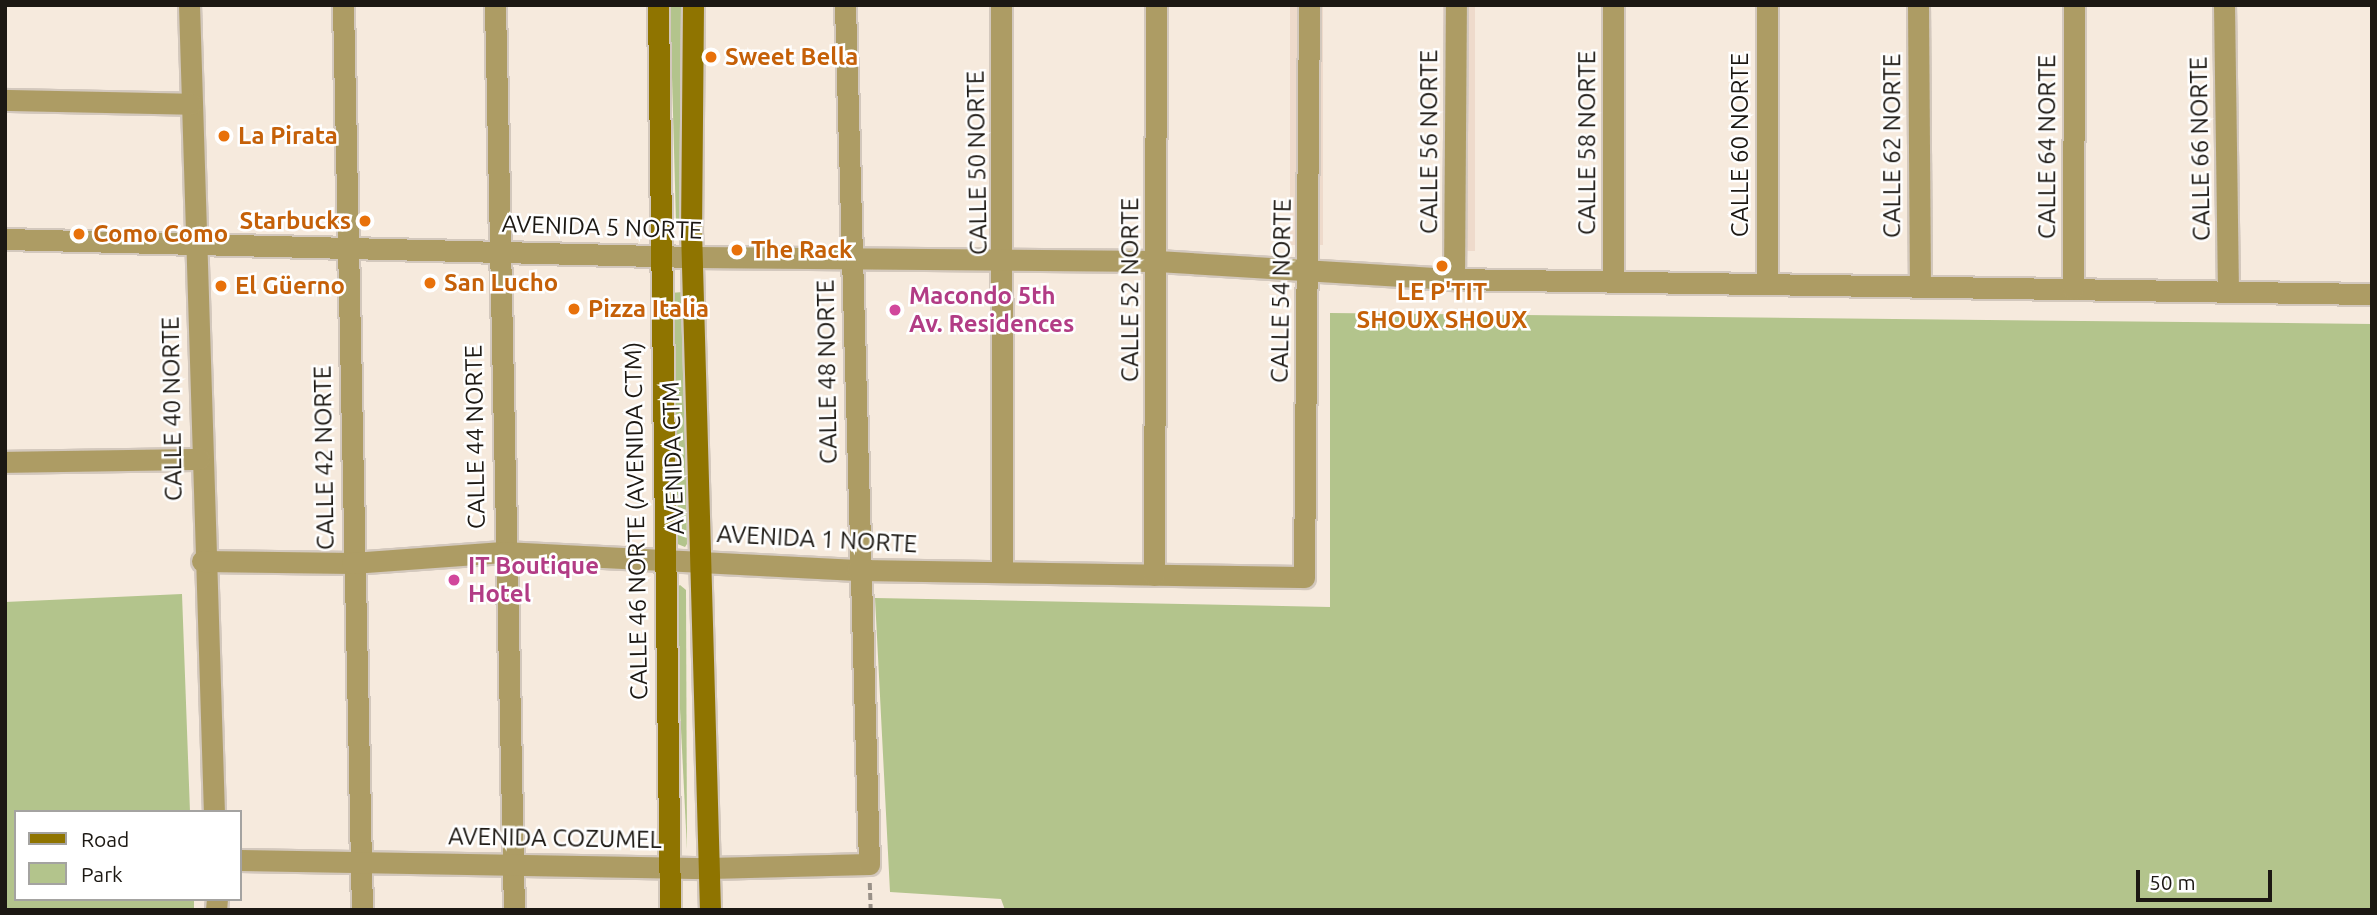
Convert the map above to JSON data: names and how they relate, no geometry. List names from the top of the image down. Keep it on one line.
{"streets":{"main road":["AVENIDA CTM","CALLE 46 NORTE (AVENIDA CTM)"],"street":["CALLE 56 NORTE","CALLE 58 NORTE","CALLE 60 NORTE","CALLE 62 NORTE","CALLE 64 NORTE","CALLE 66 NORTE","CALLE 50 NORTE","AVENIDA 5 NORTE","CALLE 52 NORTE","CALLE 54 NORTE","CALLE 48 NORTE","CALLE 40 NORTE","CALLE 44 NORTE","CALLE 42 NORTE","AVENIDA 1 NORTE","AVENIDA COZUMEL"]},"crossings":[["CALLE 56 NORTE","AVENIDA 5 NORTE"],["CALLE 58 NORTE","AVENIDA 5 NORTE"],["CALLE 60 NORTE","AVENIDA 5 NORTE"],["CALLE 62 NORTE","AVENIDA 5 NORTE"],["CALLE 64 NORTE","AVENIDA 5 NORTE"],["CALLE 66 NORTE","AVENIDA 5 NORTE"],["CALLE 50 NORTE","AVENIDA 5 NORTE"],["CALLE 50 NORTE","AVENIDA 1 NORTE"],["AVENIDA 5 NORTE","CALLE 52 NORTE"],["AVENIDA 5 NORTE","CALLE 54 NORTE"],["AVENIDA 5 NORTE","CALLE 48 NORTE"],["AVENIDA 5 NORTE","CALLE 40 NORTE"],["AVENIDA 5 NORTE","CALLE 44 NORTE"],["AVENIDA 5 NORTE","CALLE 42 NORTE"],["AVENIDA 5 NORTE","AVENIDA CTM"],["AVENIDA 5 NORTE","CALLE 46 NORTE (AVENIDA CTM)"],["CALLE 52 NORTE","AVENIDA 1 NORTE"],["CALLE 54 NORTE","AVENIDA 1 NORTE"],["CALLE 48 NORTE","AVENIDA 1 NORTE"],["CALLE 48 NORTE","AVENIDA COZUMEL"],["CALLE 40 NORTE","AVENIDA 1 NORTE"],["CALLE 44 NORTE","AVENIDA 1 NORTE"],["CALLE 44 NORTE","AVENIDA COZUMEL"],["CALLE 42 NORTE","AVENIDA 1 NORTE"],["CALLE 42 NORTE","AVENIDA COZUMEL"],["AVENIDA CTM","AVENIDA 1 NORTE"],["AVENIDA CTM","AVENIDA COZUMEL"],["CALLE 46 NORTE (AVENIDA CTM)","AVENIDA 1 NORTE"],["CALLE 46 NORTE (AVENIDA CTM)","AVENIDA COZUMEL"]],"places":["Sweet Bella","La Pirata","Starbucks","Como Como","The Rack","LE P'TIT SHOUX SHOUX","San Lucho","El Güerno","Pizza Italia","Macondo 5th Av. Residences","IT Boutique Hotel"],"legend":["Road","Park"],"scale_bar":"50 m"}
